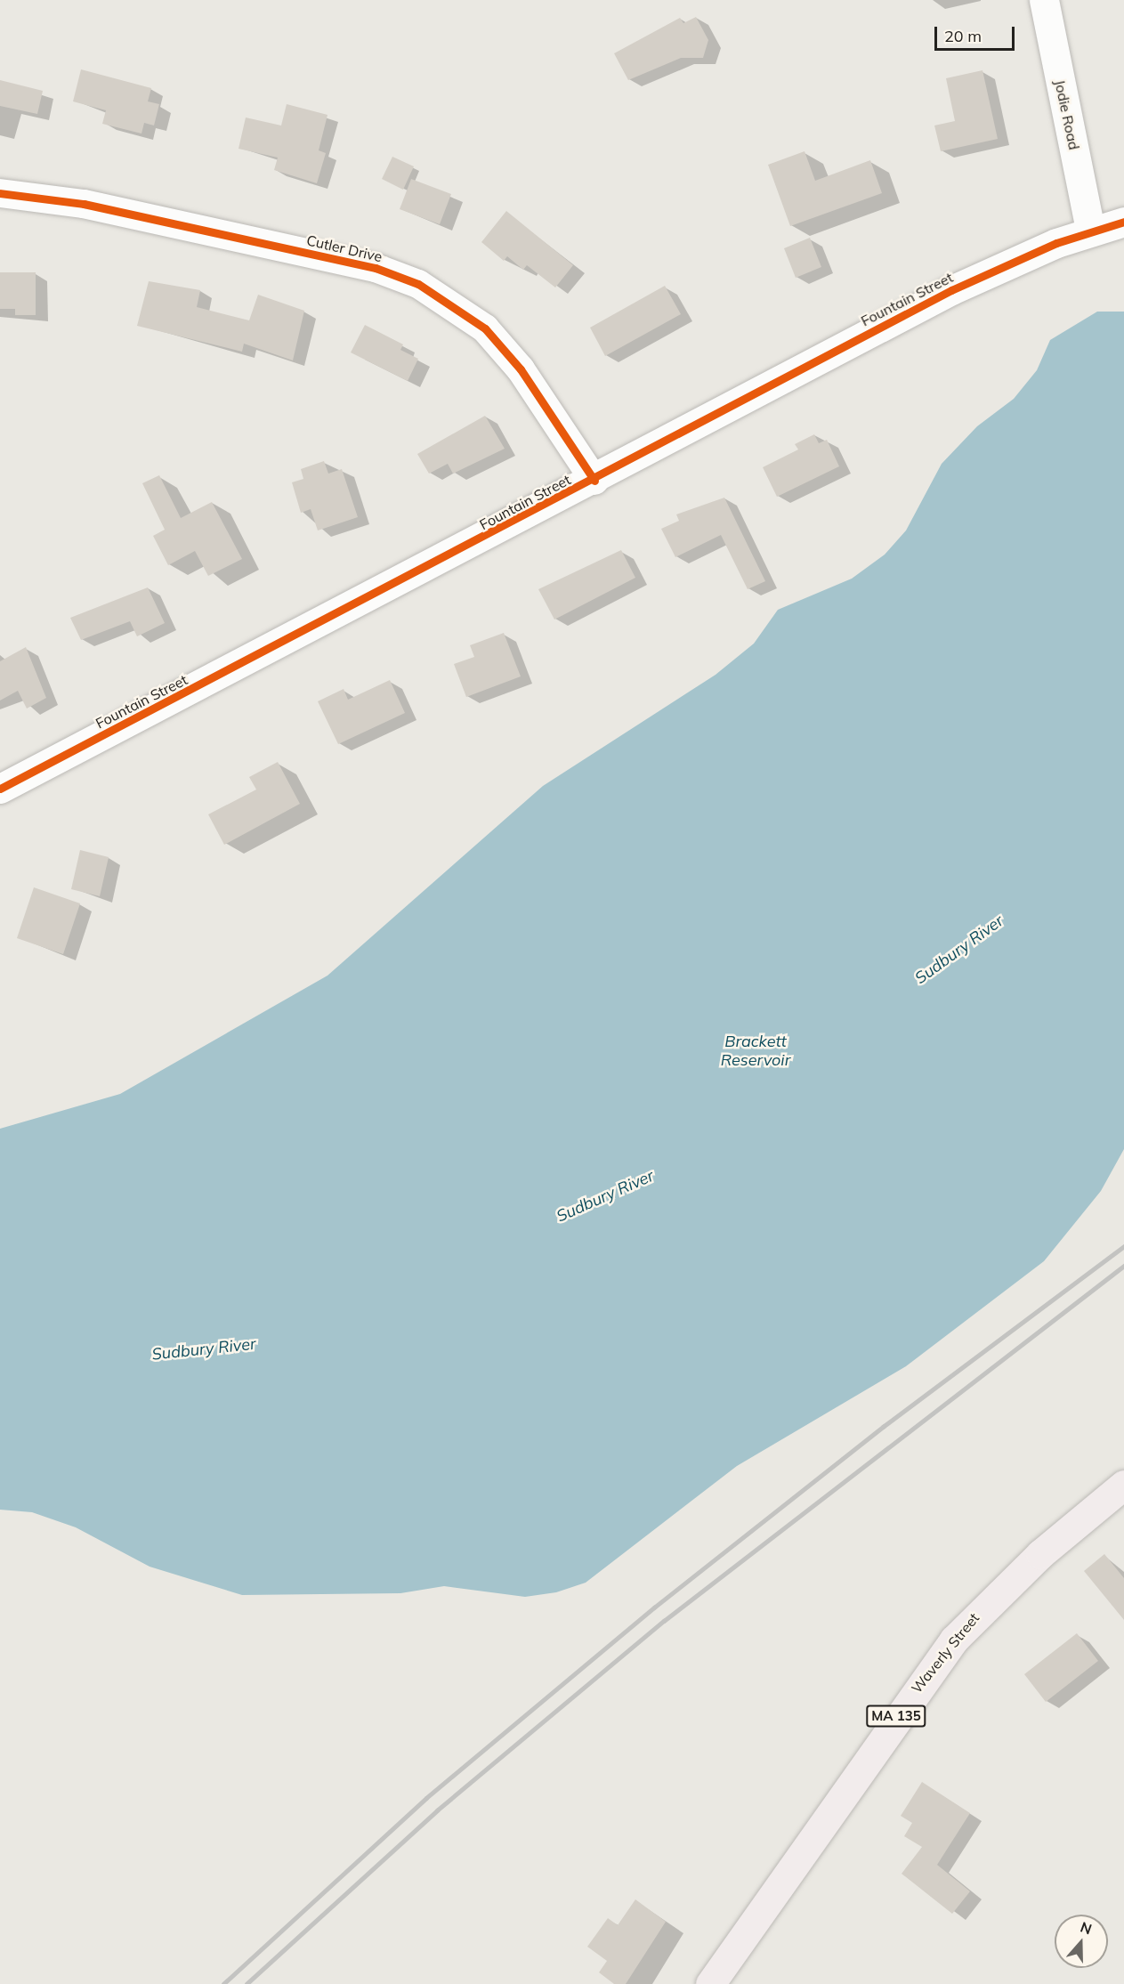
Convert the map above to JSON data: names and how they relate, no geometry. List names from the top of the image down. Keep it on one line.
{"streets":{"main road":["Waverly Street","MA 135"],"street":["Jodie Road","Cutler Drive","Fountain Street"]},"crossings":[["Jodie Road","Fountain Street"],["Cutler Drive","Fountain Street"]],"water":["Sudbury River","Brackett Reservoir"],"scale_bar":"20 m","north":"top"}
